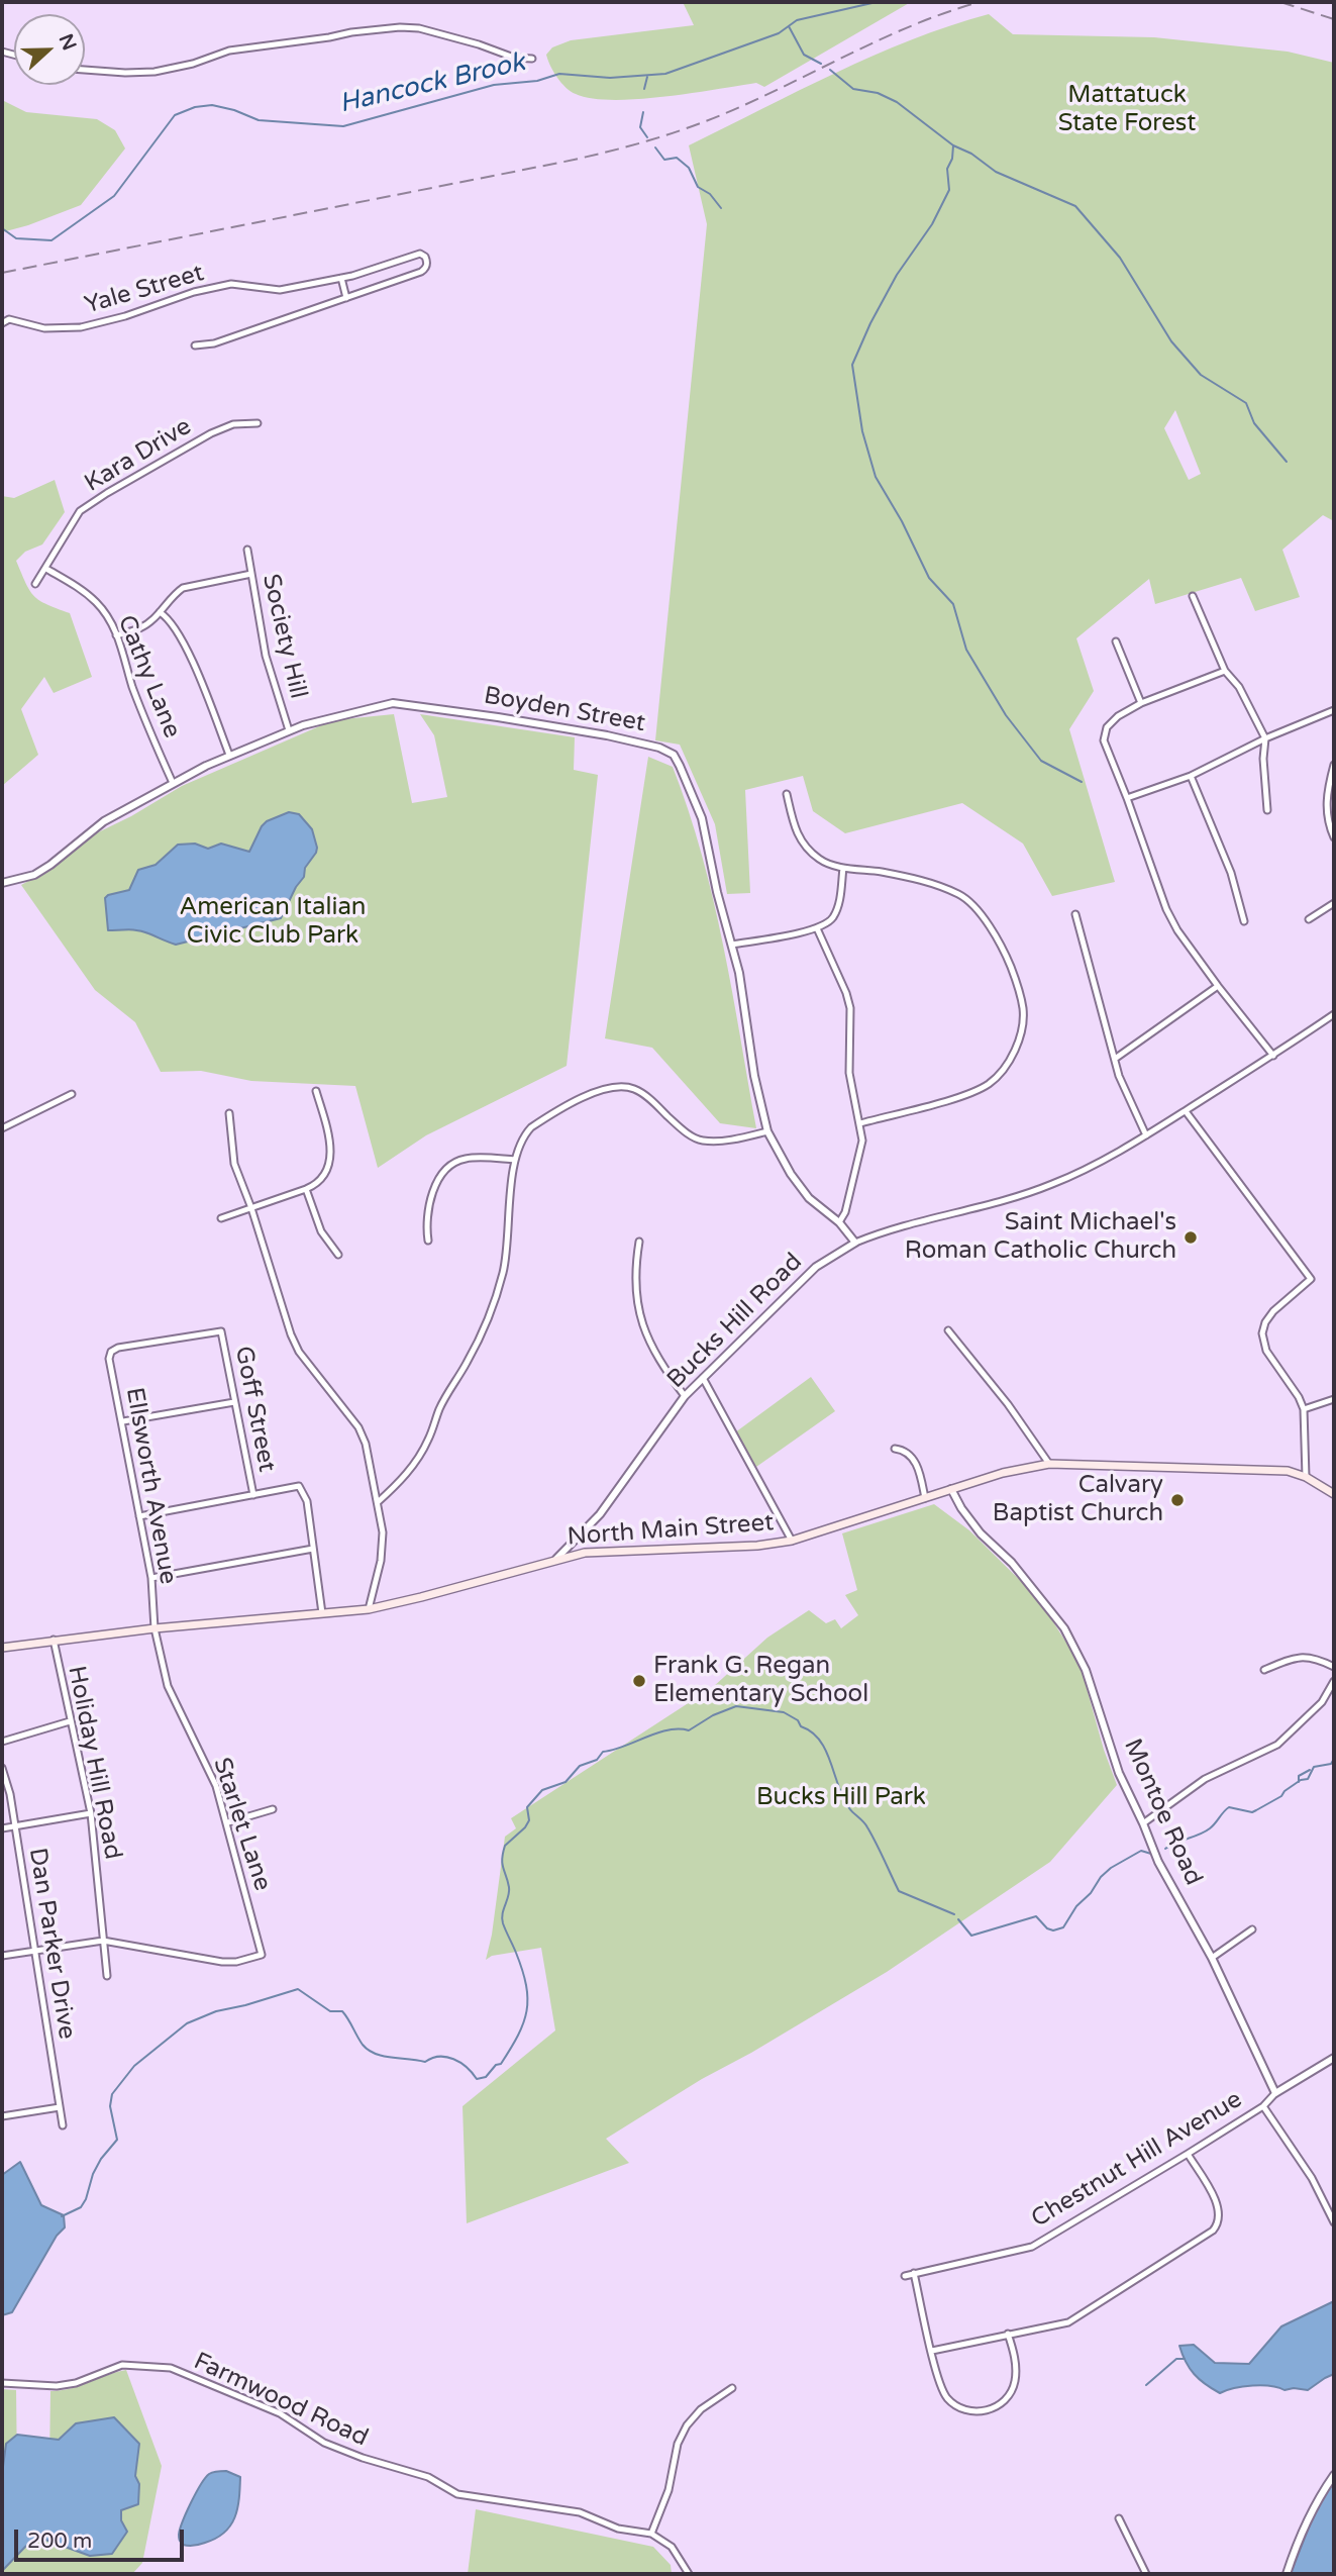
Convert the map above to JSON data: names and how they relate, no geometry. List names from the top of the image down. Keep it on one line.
{"streets":{"main road":["North Main Street"],"street":["Yale Street","Kara Drive","Society Hill","Cathy Lane","Boyden Street","Bucks Hill Road","Goff Street","Ellsworth Avenue","Holiday Hill Road","Montoe Road","Starlet Lane","Dan Parker Drive","Chestnut Hill Avenue","Farmwood Road"]},"crossings":[["Kara Drive","Cathy Lane"],["Society Hill","Boyden Street"],["Cathy Lane","Boyden Street"],["Boyden Street","Bucks Hill Road"],["Bucks Hill Road","North Main Street"],["Goff Street","Ellsworth Avenue"],["Ellsworth Avenue","North Main Street"],["Ellsworth Avenue","Starlet Lane"],["North Main Street","Holiday Hill Road"],["North Main Street","Montoe Road"],["North Main Street","Starlet Lane"],["Holiday Hill Road","Starlet Lane"],["Montoe Road","Chestnut Hill Avenue"]],"water":["Hancock Brook"],"parks":["Mattatuck State Forest","American Italian Civic Club Park","Bucks Hill Park"],"places":["Saint Michael's Roman Catholic Church","Calvary Baptist Church","Frank G. Regan Elementary School"],"scale_bar":"200 m","north":"right"}
